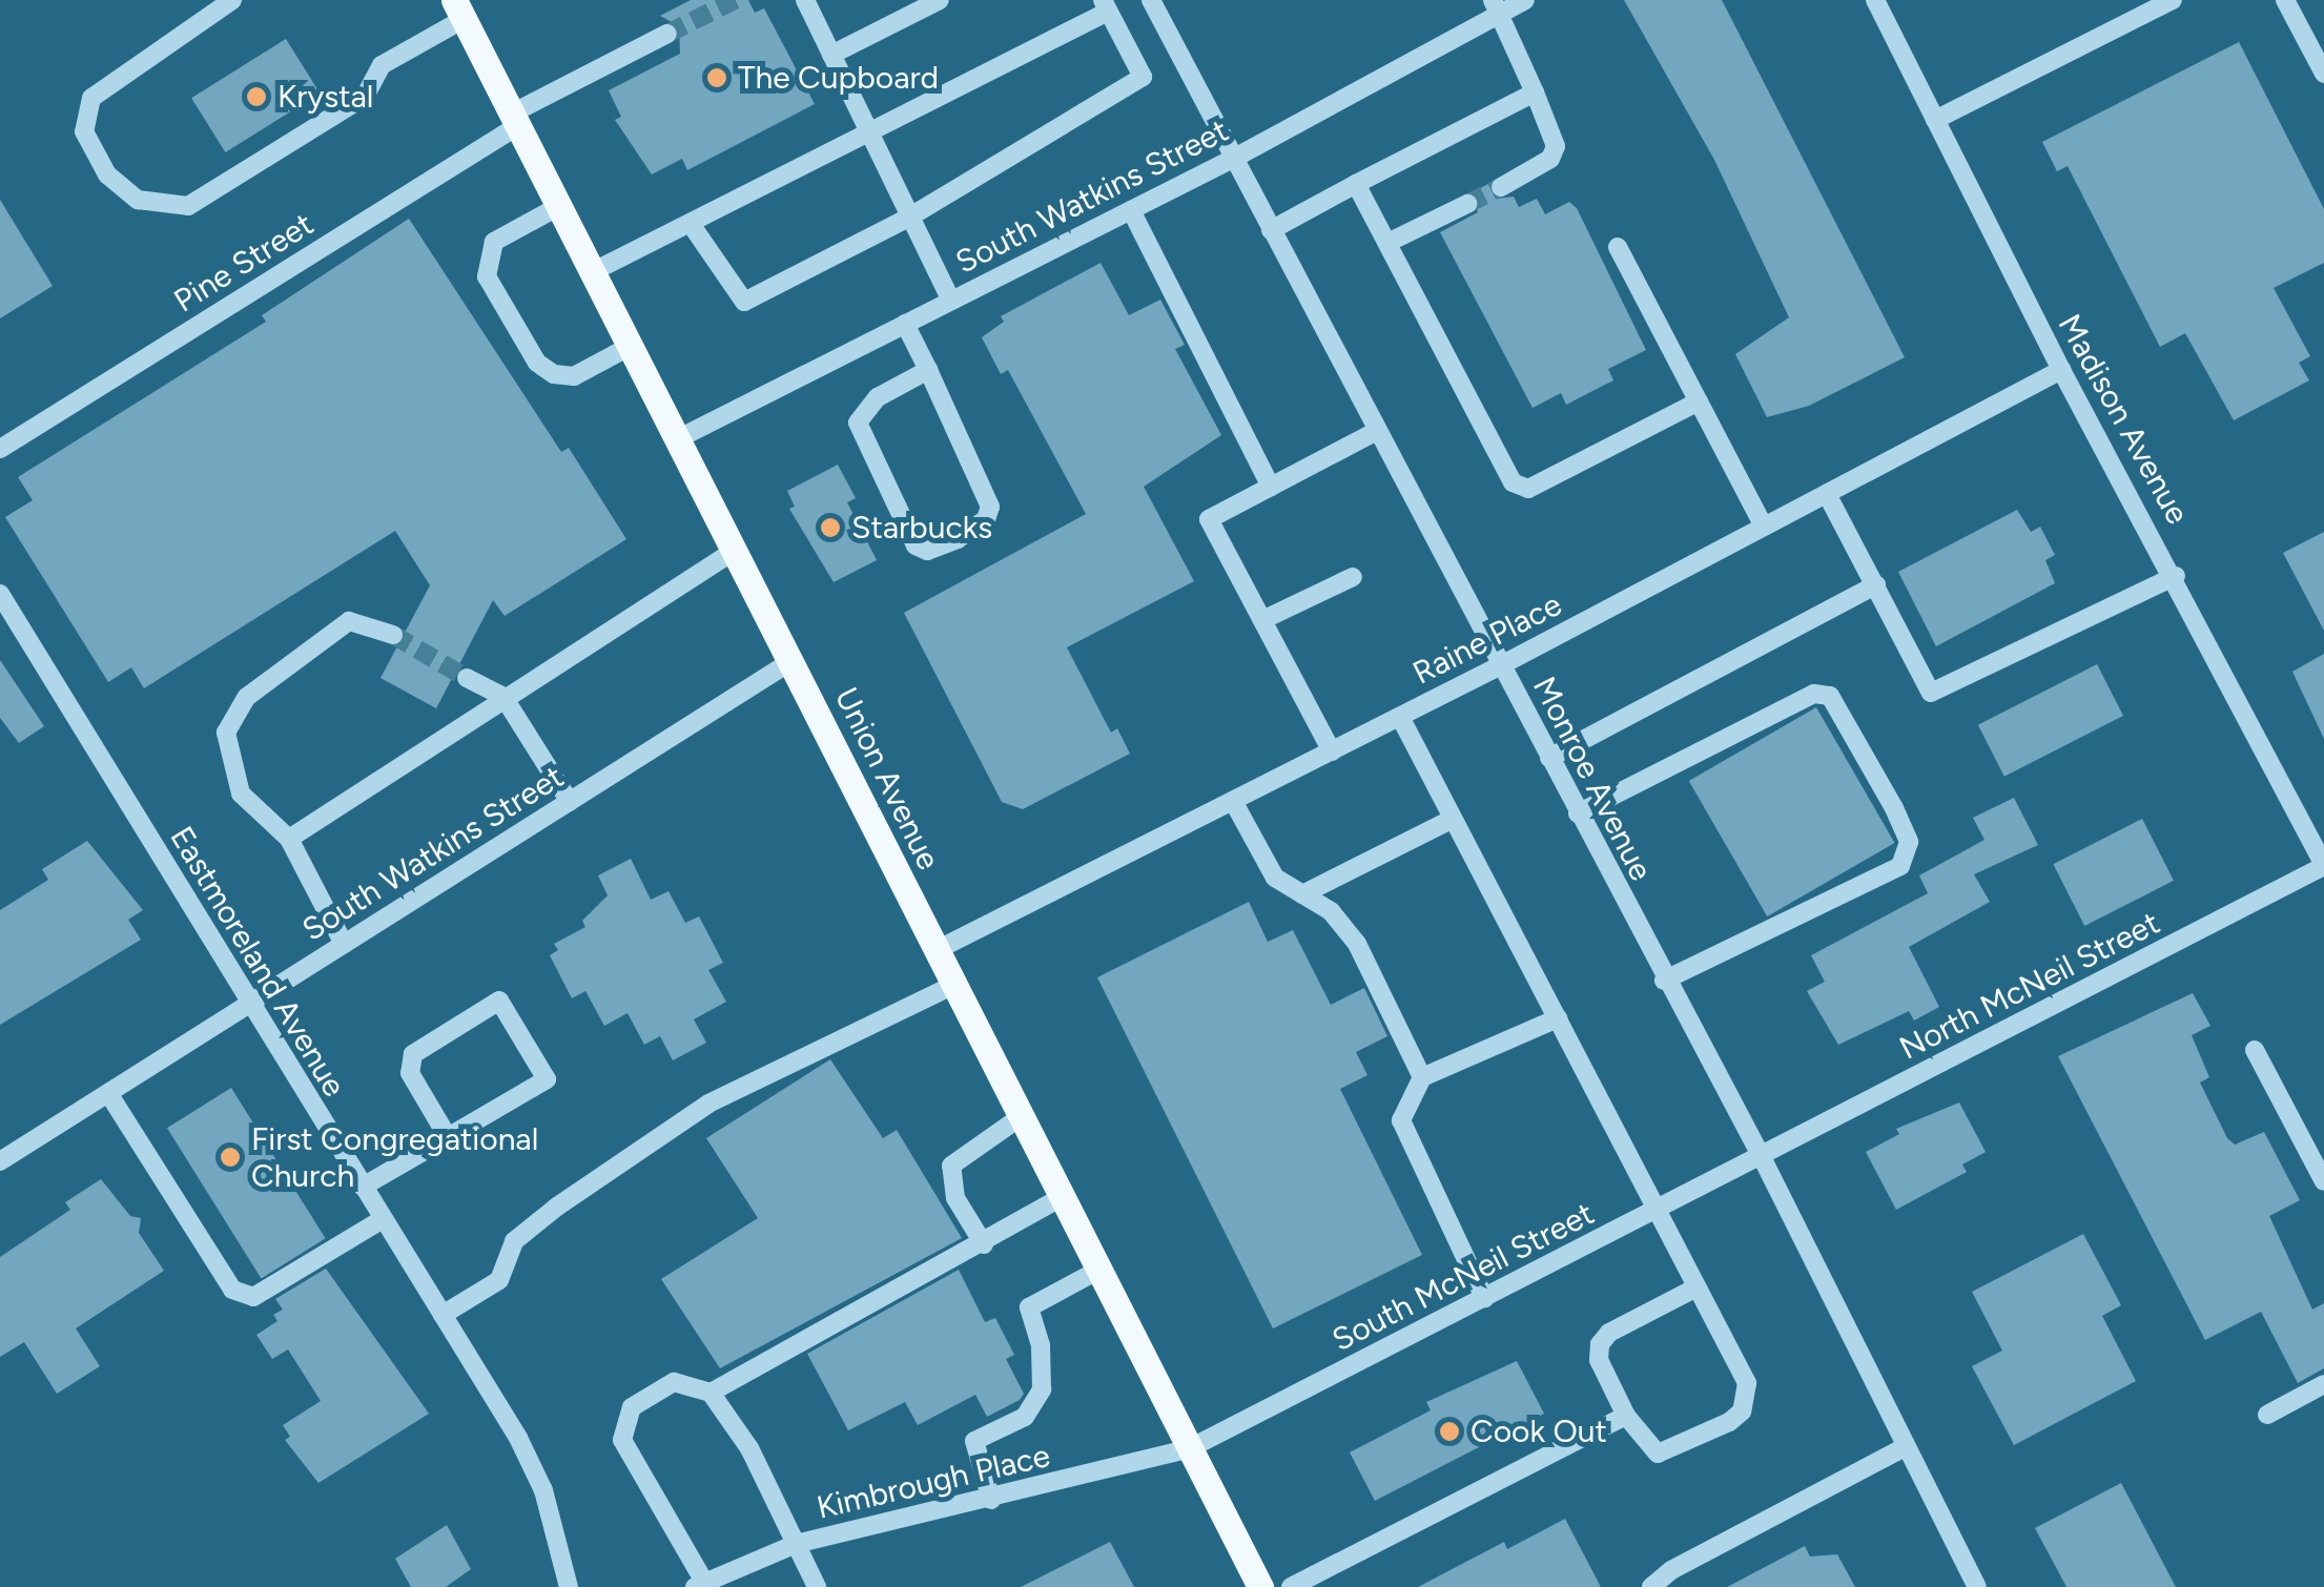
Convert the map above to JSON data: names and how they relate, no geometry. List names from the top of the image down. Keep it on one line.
{"streets":{"main road":["Union Avenue"],"street":["South Watkins Street","Pine Street","Madison Avenue","Raine Place","Monroe Avenue","Eastmoreland Avenue","North McNeil Street","South McNeil Street","Kimbrough Place"]},"crossings":[["South Watkins Street","Union Avenue"],["South Watkins Street","Monroe Avenue"],["South Watkins Street","Eastmoreland Avenue"],["Pine Street","Union Avenue"],["Madison Avenue","Raine Place"],["Madison Avenue","North McNeil Street"],["Raine Place","Union Avenue"],["Raine Place","Monroe Avenue"],["Union Avenue","South McNeil Street"],["Union Avenue","Kimbrough Place"],["Monroe Avenue","North McNeil Street"],["Monroe Avenue","South McNeil Street"],["North McNeil Street","South McNeil Street"],["South McNeil Street","Kimbrough Place"]],"places":["The Cupboard","Krystal","Starbucks","First Congregational Church","Cook Out"]}
